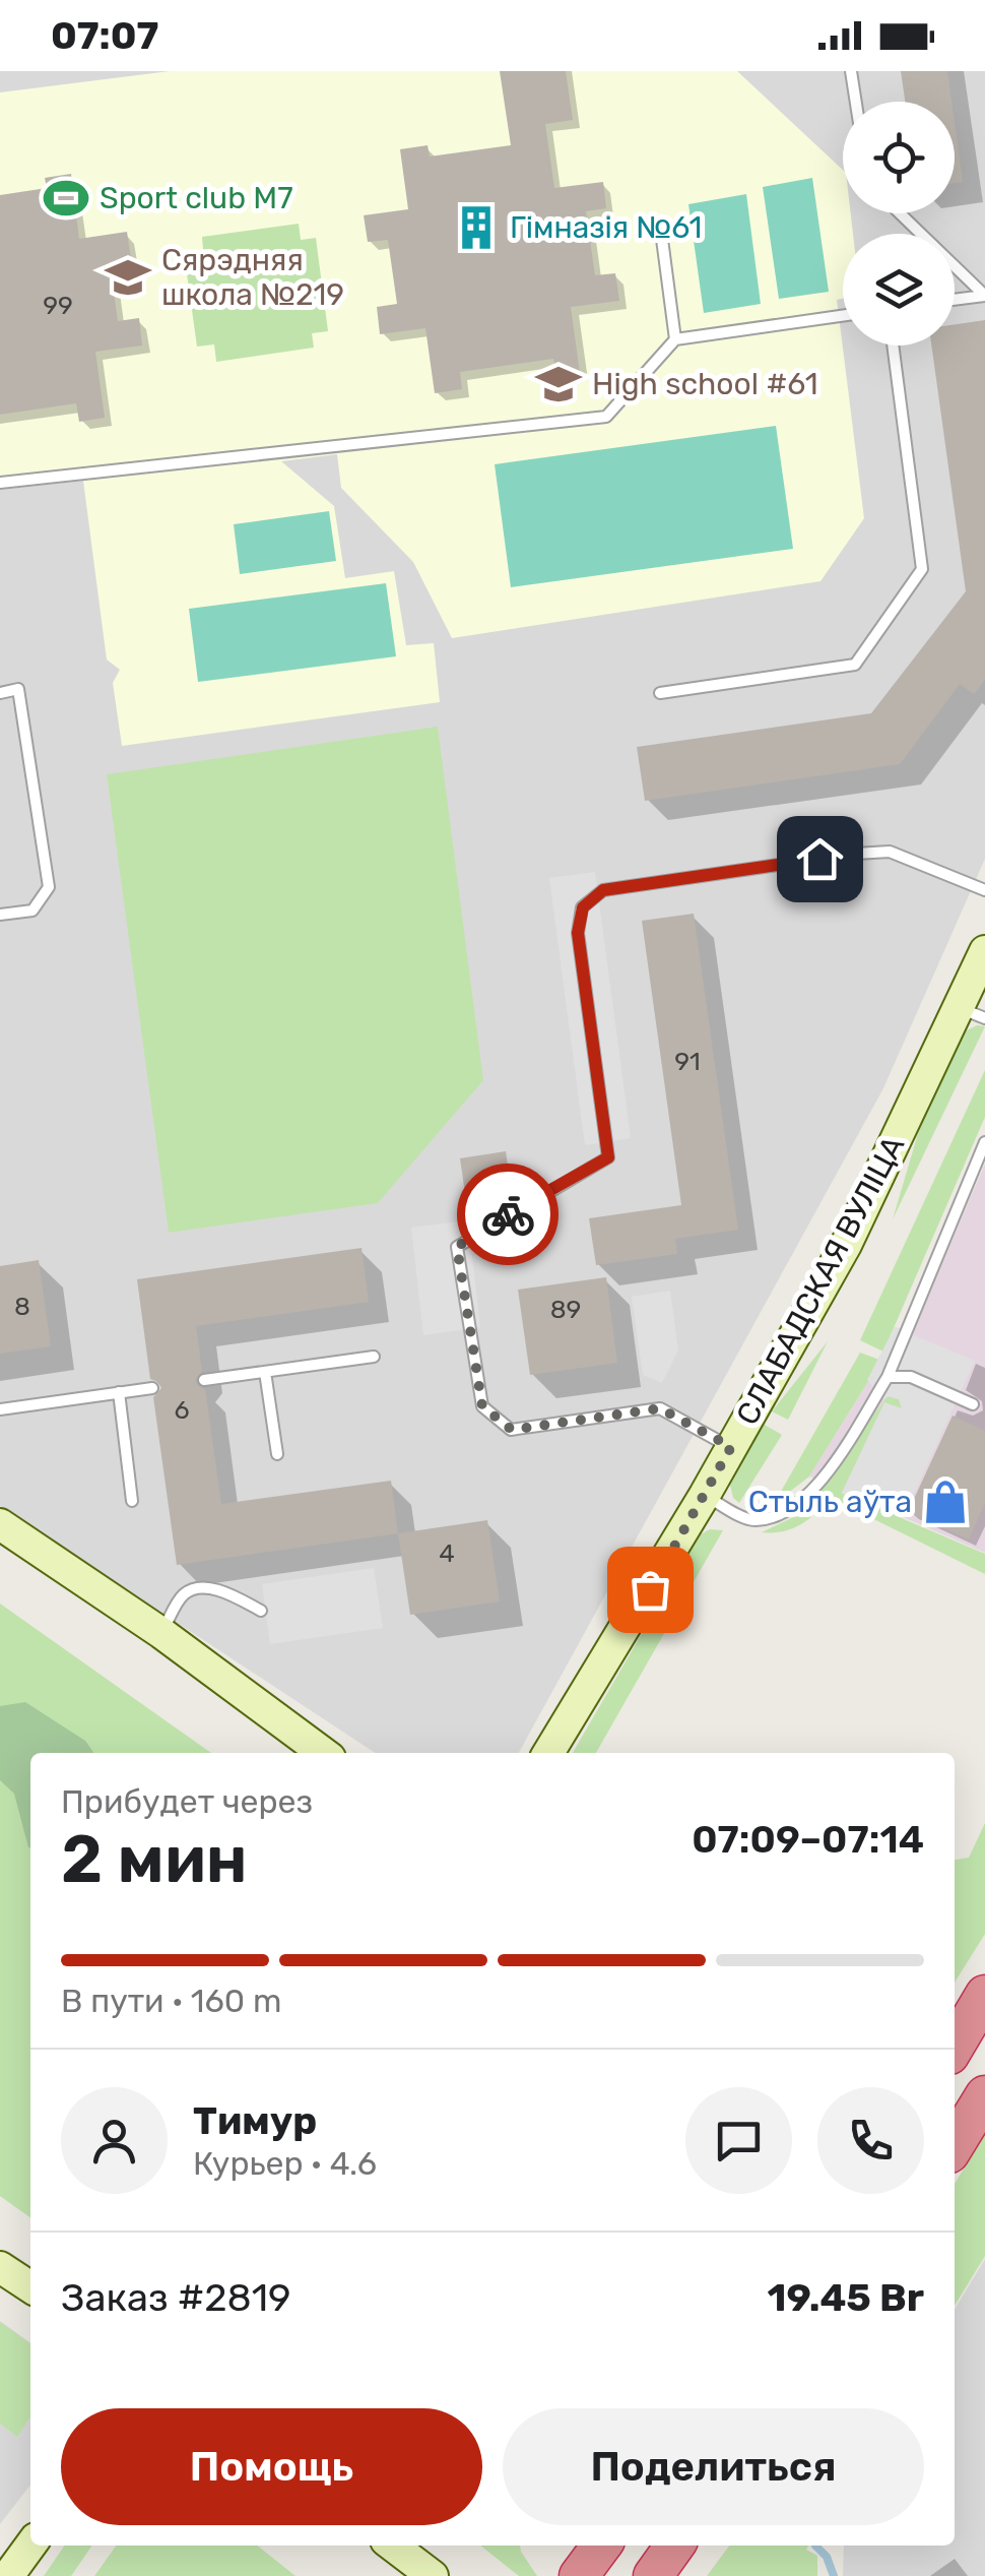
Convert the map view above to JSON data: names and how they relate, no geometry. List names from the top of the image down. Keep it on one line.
{"streets":{"main road":["СЛАБАДСКАЯ ВУЛІЦА"]},"places":{"sports":["Sport club M7"],"building":["Гімназія №61"],"school or university":["Сярэдняя школа №219","High school #61"],"shop":["Стыль аўта"]},"house_numbers":["99","91","8","89","6","4"],"page":{"status":"07:07","heading":["2 мин","Прибудет через","07:09–07:14"],"panel":["Тимур","Курьер · 4.6","Заказ #2819","19.45 Br"],"bar":"В пути · 160 m","buttons":["Помощь","Поделиться"]}}
